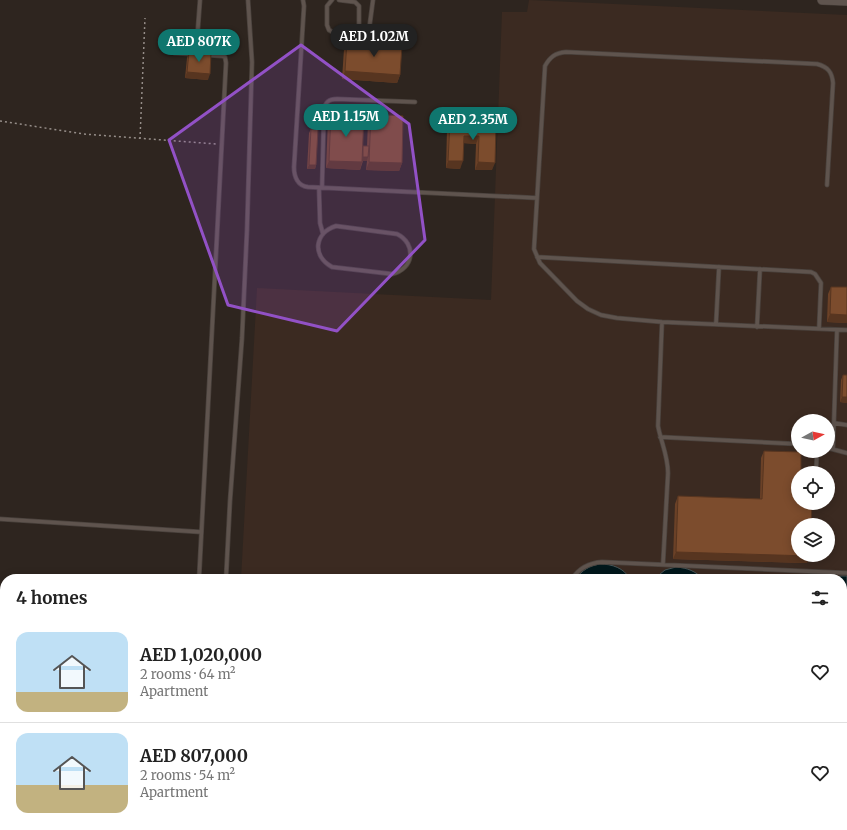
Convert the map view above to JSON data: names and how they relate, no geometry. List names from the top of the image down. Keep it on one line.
{"north":"right","page":{"price":["AED 1.02M","AED 807K","AED 1.15M","AED 2.35M"],"heading":"4 homes","list":[{"name":"AED 1,020,000","note":"2 rooms · 64 m² · Apartment"},{"name":"AED 807,000","note":"2 rooms · 54 m² · Apartment"}]}}
